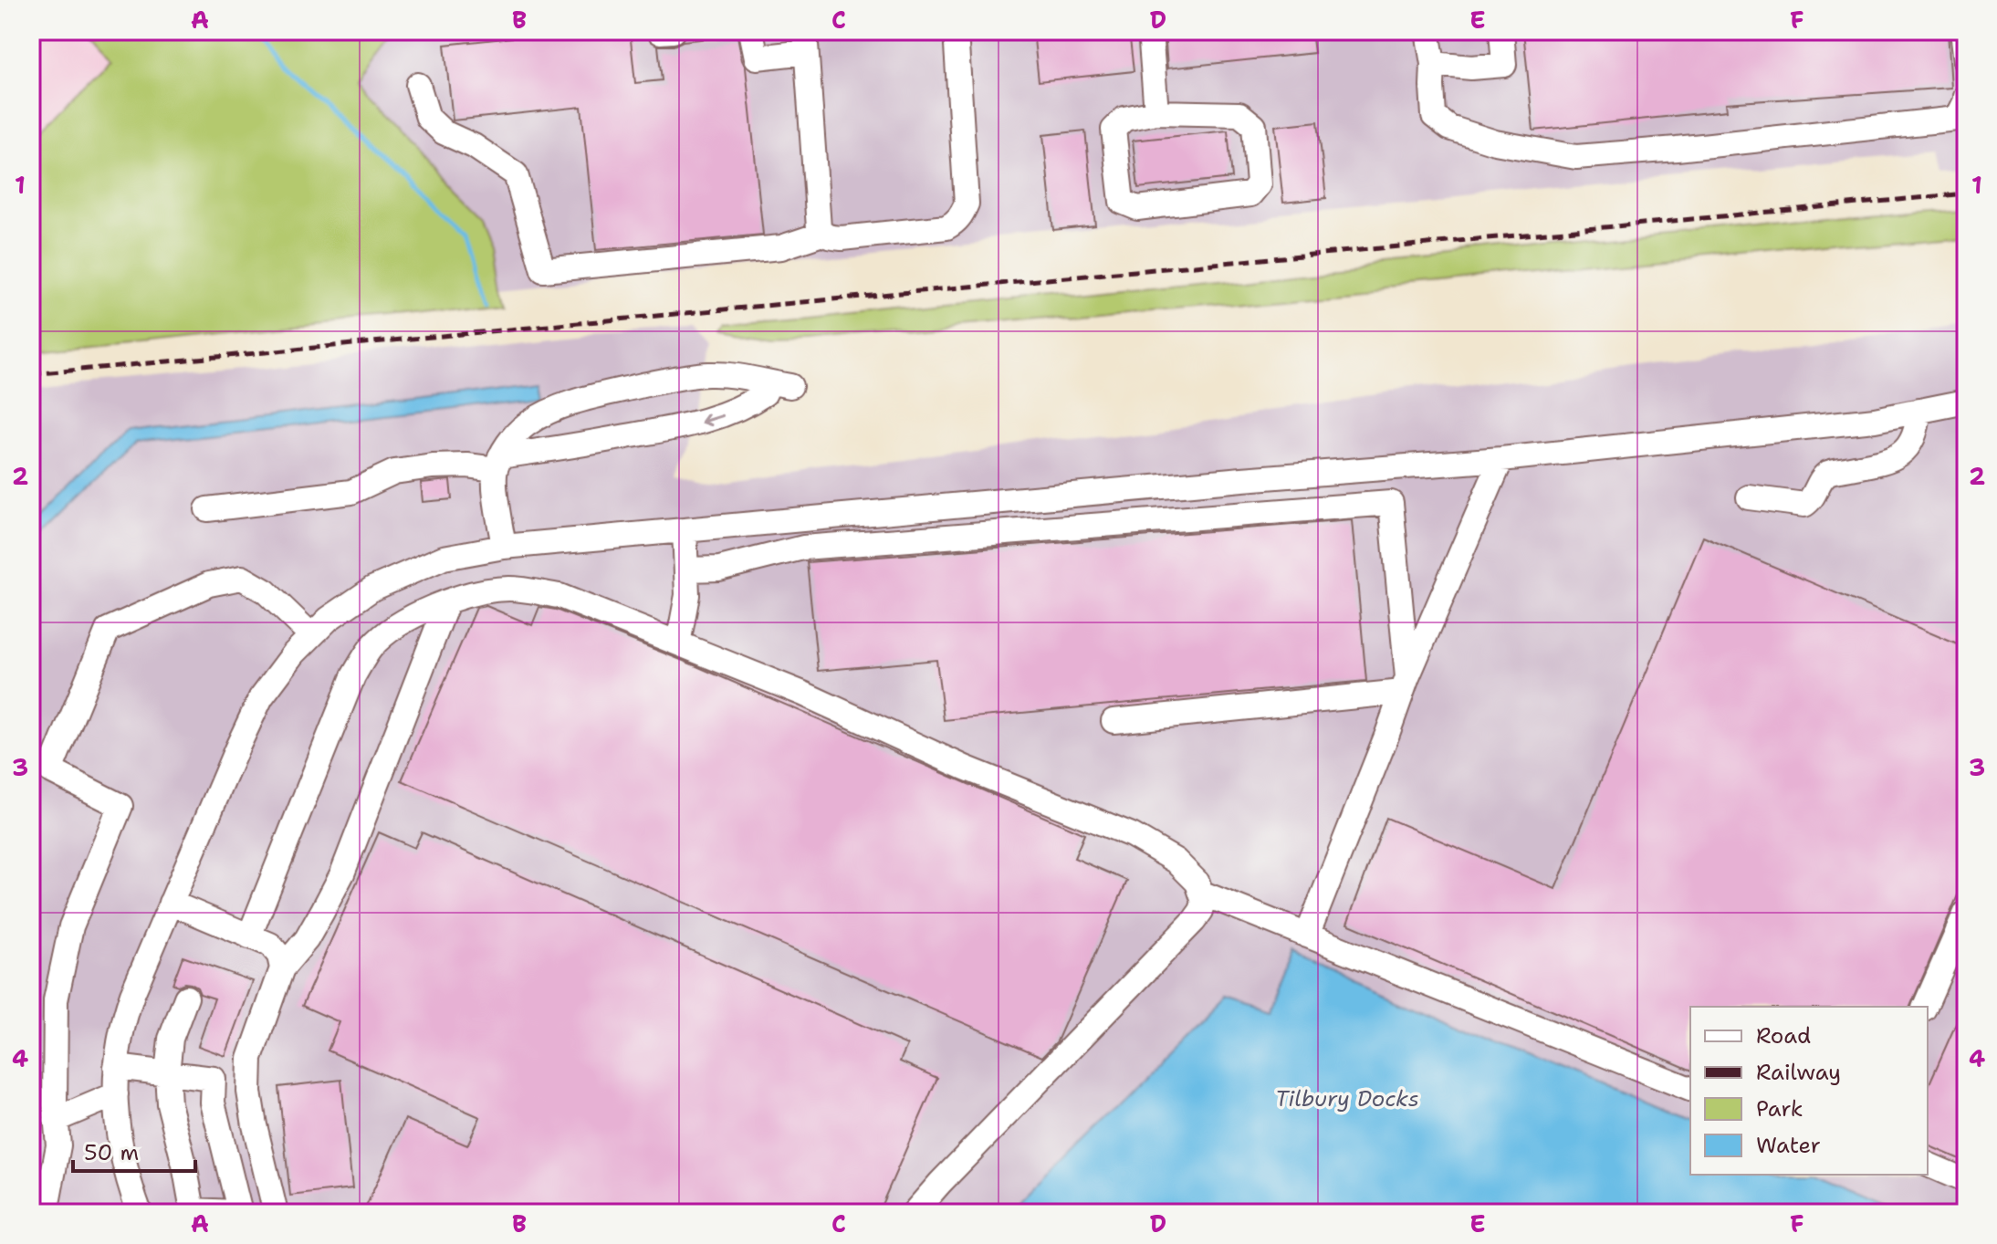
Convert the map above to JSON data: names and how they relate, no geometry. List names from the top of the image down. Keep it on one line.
{"water":["Tilbury Docks"],"legend":["Road","Railway","Park","Water"],"scale_bar":"50 m","grid":{"columns":["A","B","C","D","E","F"],"rows":["1","2","3","4"]}}
